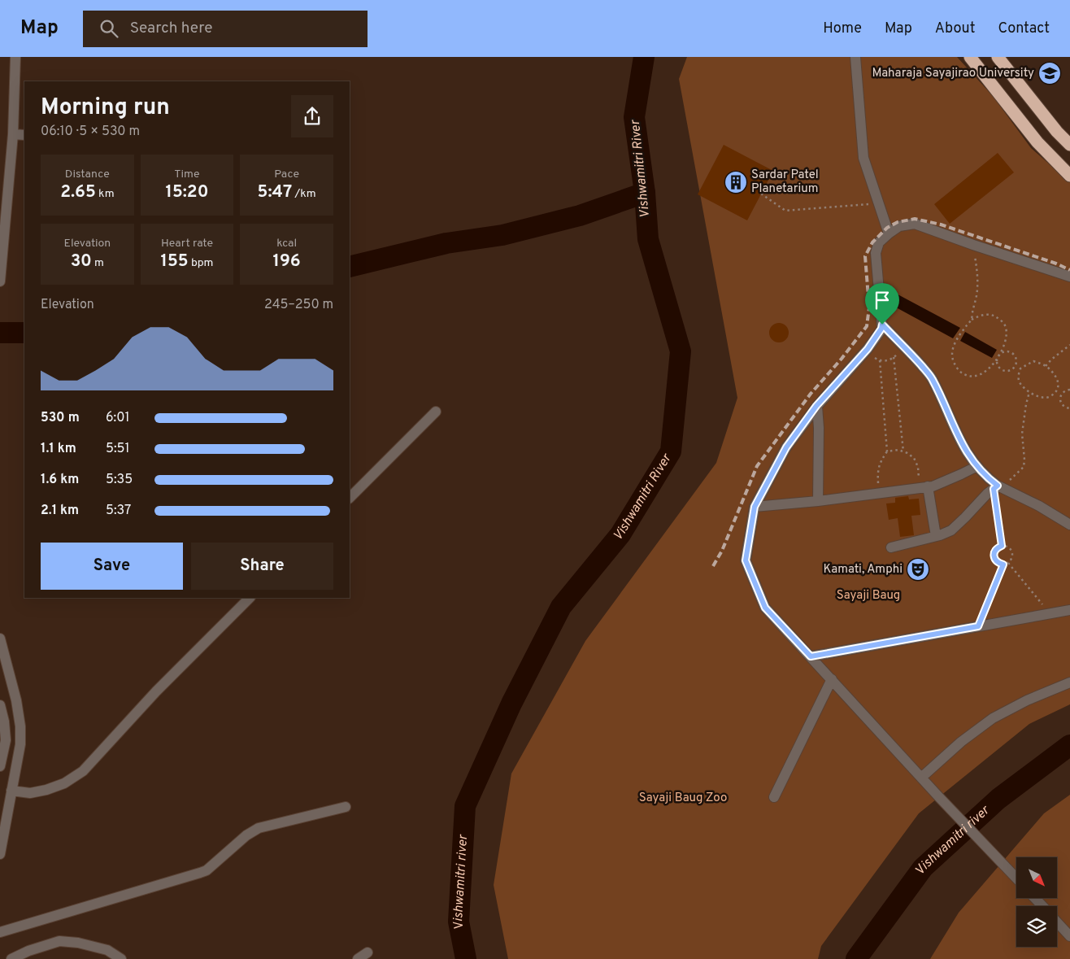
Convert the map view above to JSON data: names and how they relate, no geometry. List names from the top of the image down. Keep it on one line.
{"water":["Vishwamitri River","Vishwamitri river"],"parks":["Sayaji Baug","Sayaji Baug Zoo"],"places":{"school or university":["Maharaja Sayajirao University"],"building":["Sardar Patel Planetarium"],"theatre":["Kamati, Amphi"]},"north":"bottom right","page":{"header":"Map","search":"Search here","nav":["Home","Map","About","Contact"],"heading":["Morning run","06:10 · 5 × 530 m"],"stats":[["Distance","2.65 km"],["Time","15:20"],["Pace","5:47 /km"],["Elevation","30 m"],["Heart rate","155 bpm"],["kcal","196"]],"chart":["Elevation","245–250 m"],"list":[{"name":"530 m","note":"6:01"},{"name":"1.1 km","note":"5:51"},{"name":"1.6 km","note":"5:35"},{"name":"2.1 km","note":"5:37"}],"buttons":["Save","Share"]}}
